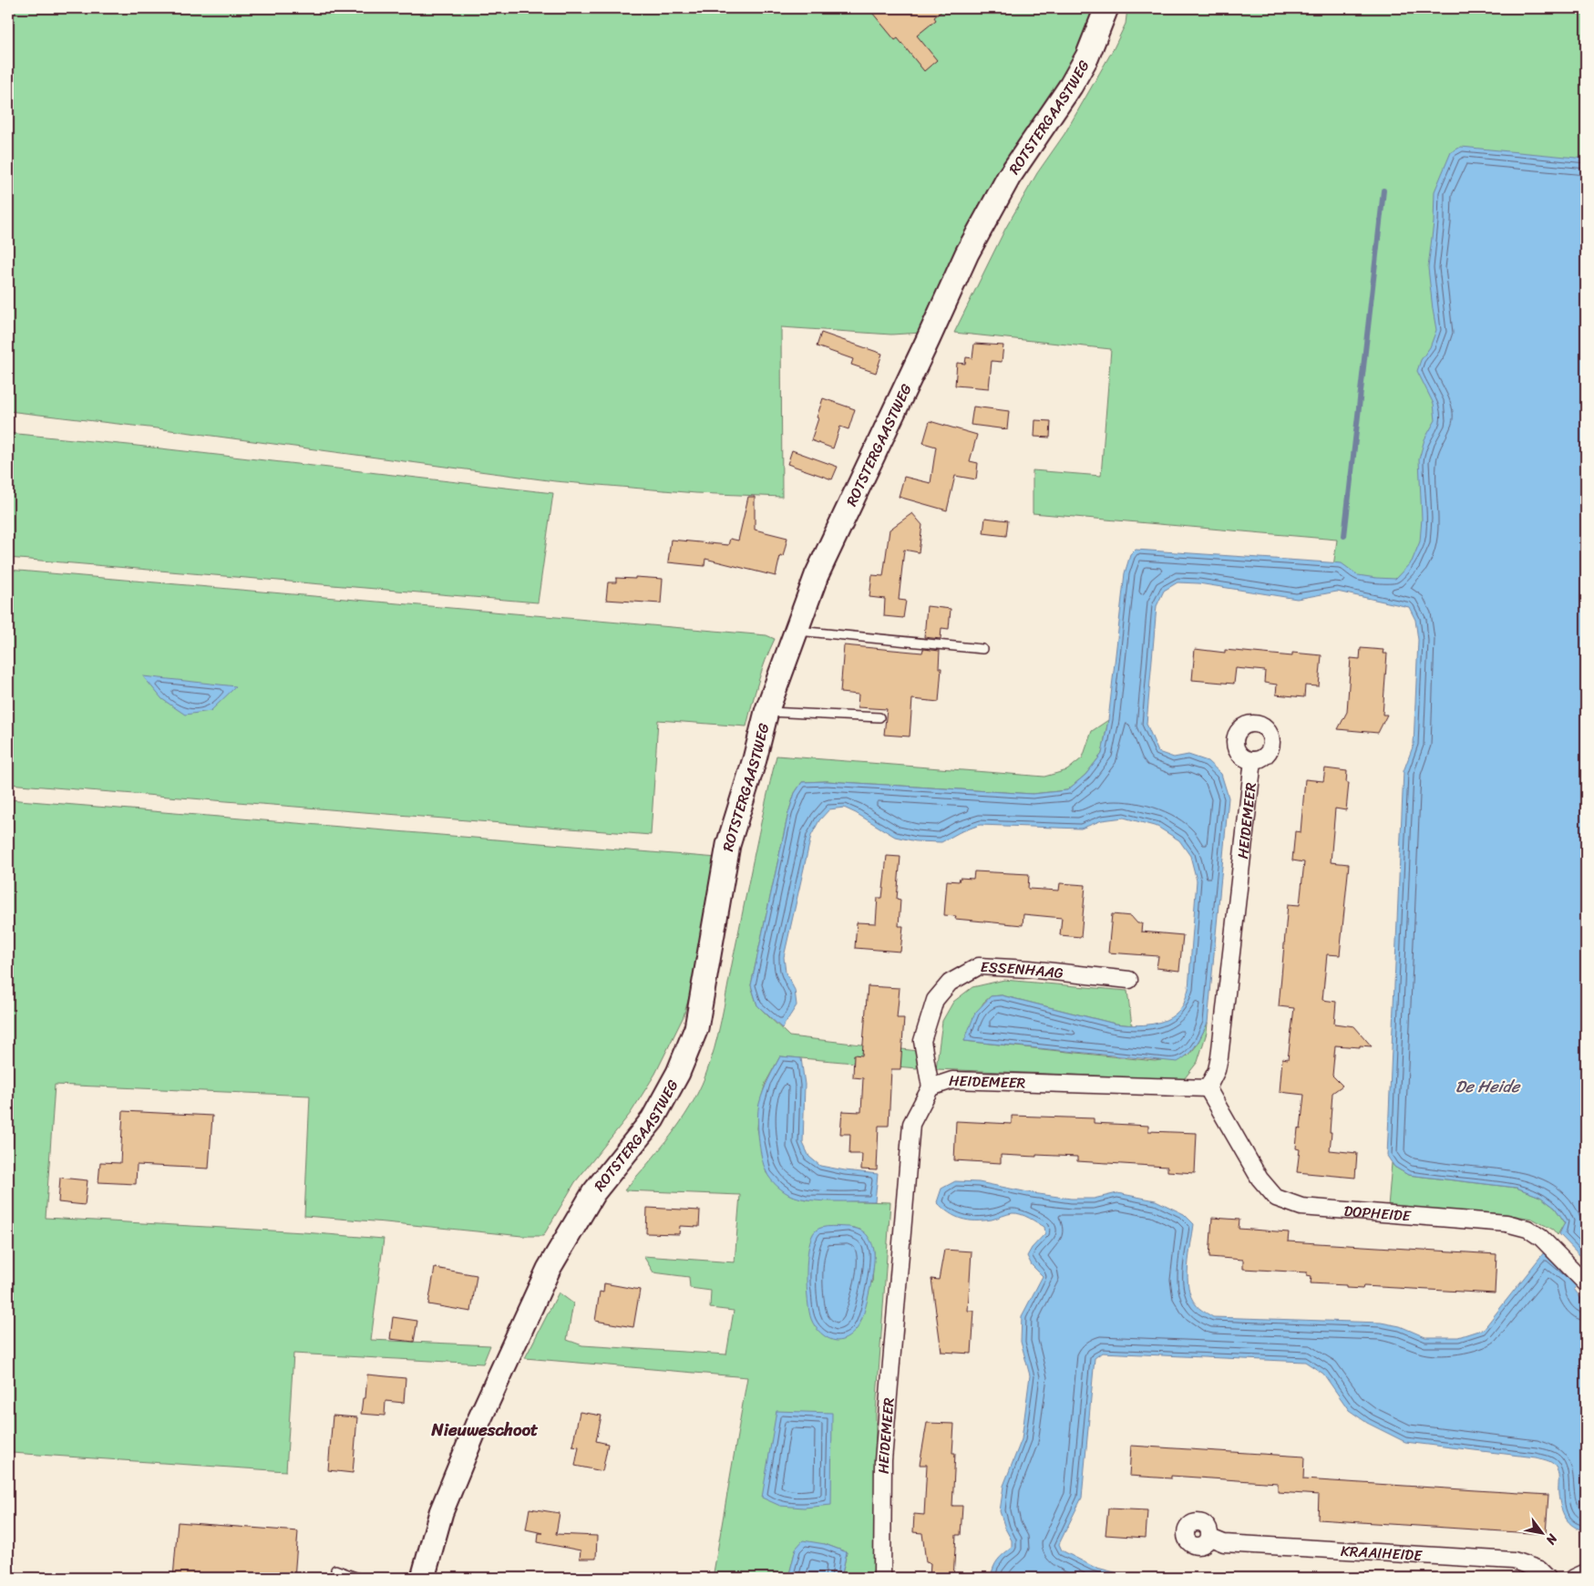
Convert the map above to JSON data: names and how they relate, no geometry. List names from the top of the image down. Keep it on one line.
{"streets":{"street":["ROTSTERGAASTWEG","HEIDEMEER","ESSENHAAG","DOPHEIDE","KRAAIHEIDE"]},"crossings":[["HEIDEMEER","ESSENHAAG"],["HEIDEMEER","DOPHEIDE"]],"districts":["Nieuweschoot"],"water":["De Heide"],"north":"bottom right"}
